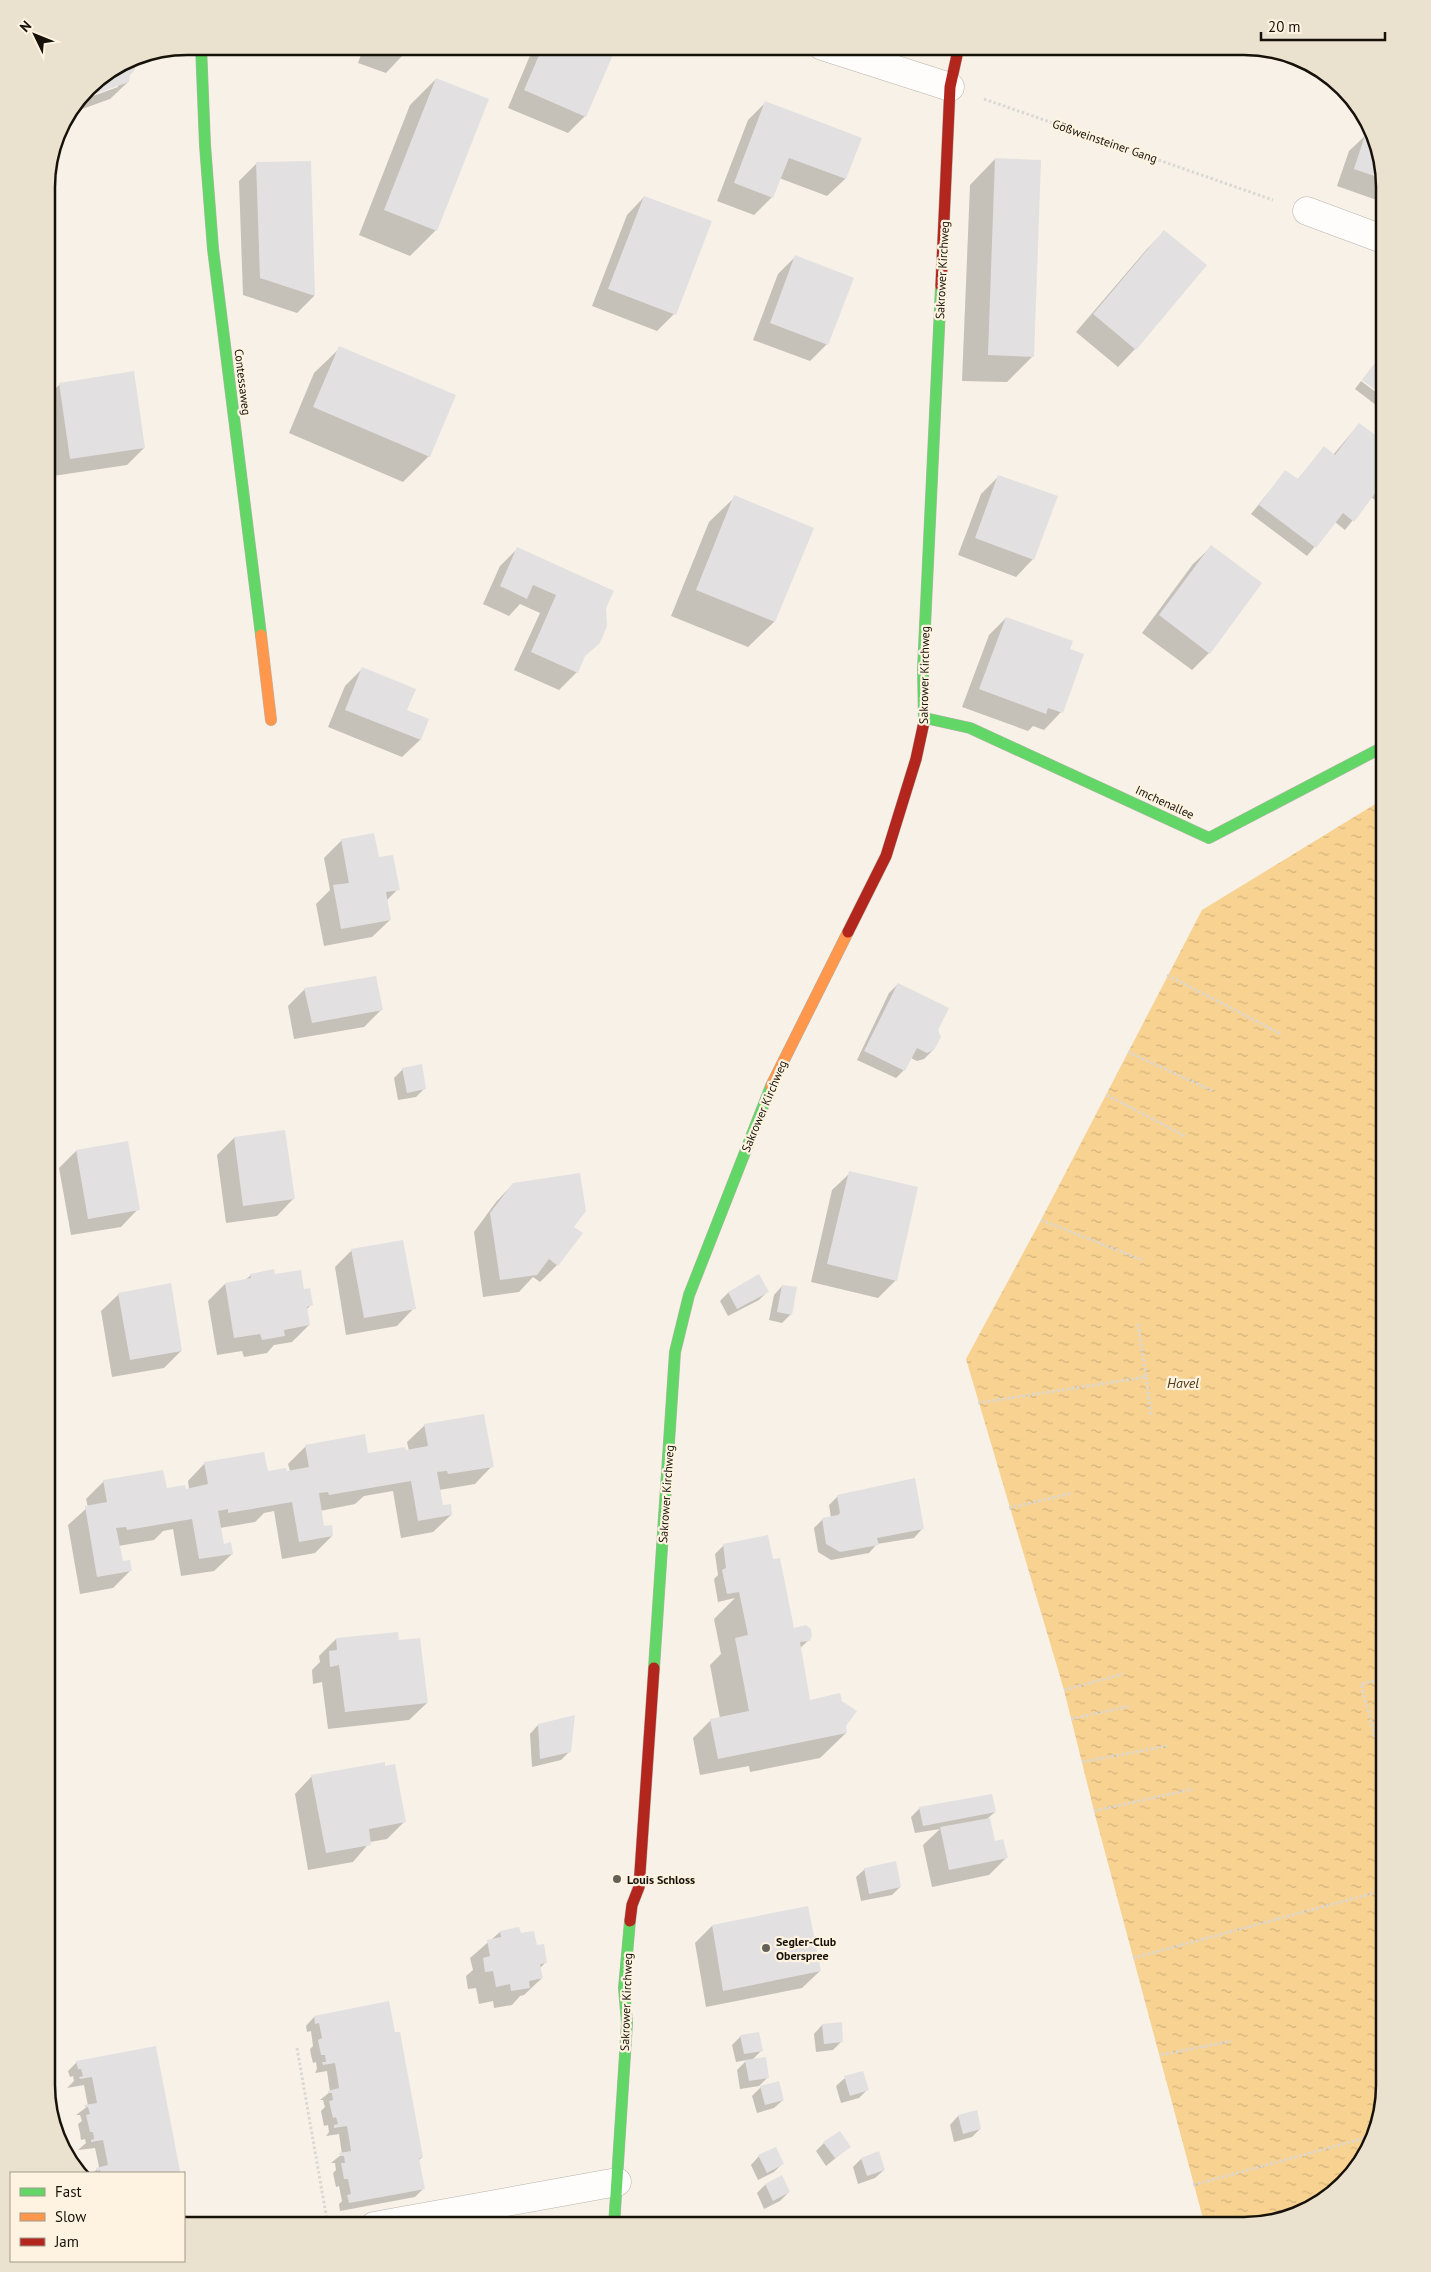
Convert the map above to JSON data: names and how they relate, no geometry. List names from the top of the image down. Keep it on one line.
{"streets":{"street":["Sakrower Kirchweg","Contessaweg","Imchenallee"],"path":["Gößweinsteiner Gang"]},"crossings":[["Gößweinsteiner Gang","Sakrower Kirchweg"],["Sakrower Kirchweg","Imchenallee"]],"water":["Havel"],"places":["Louis Schloss","Segler-Club Oberspree"],"legend":["Fast","Slow","Jam"],"scale_bar":"20 m","north":"top left"}
